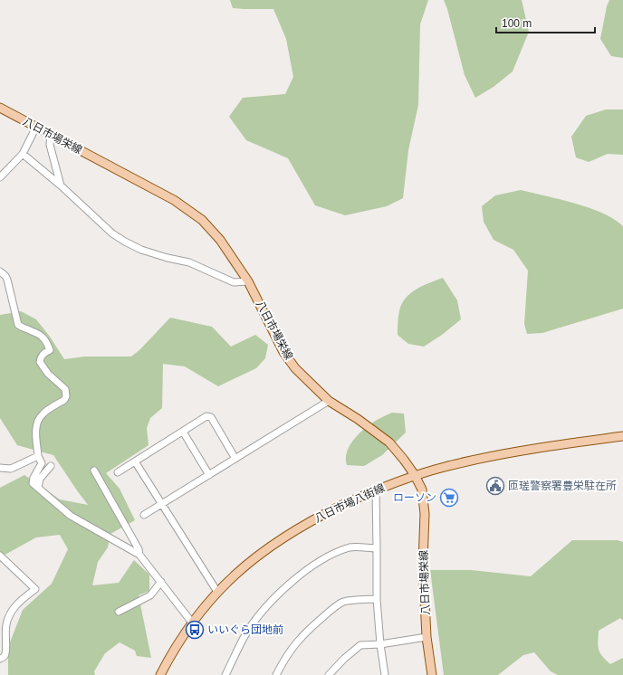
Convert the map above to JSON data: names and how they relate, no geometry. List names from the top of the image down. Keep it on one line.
{"streets":{"main road":["八日市場栄線","八日市場八街線"]},"crossings":[["八日市場栄線","八日市場八街線"]],"places":{"public building":["匝瑳警察署豊栄駐在所"],"supermarket":["ローソン"],"bus stop":["いいぐら団地前"]},"scale_bar":"100 m"}
